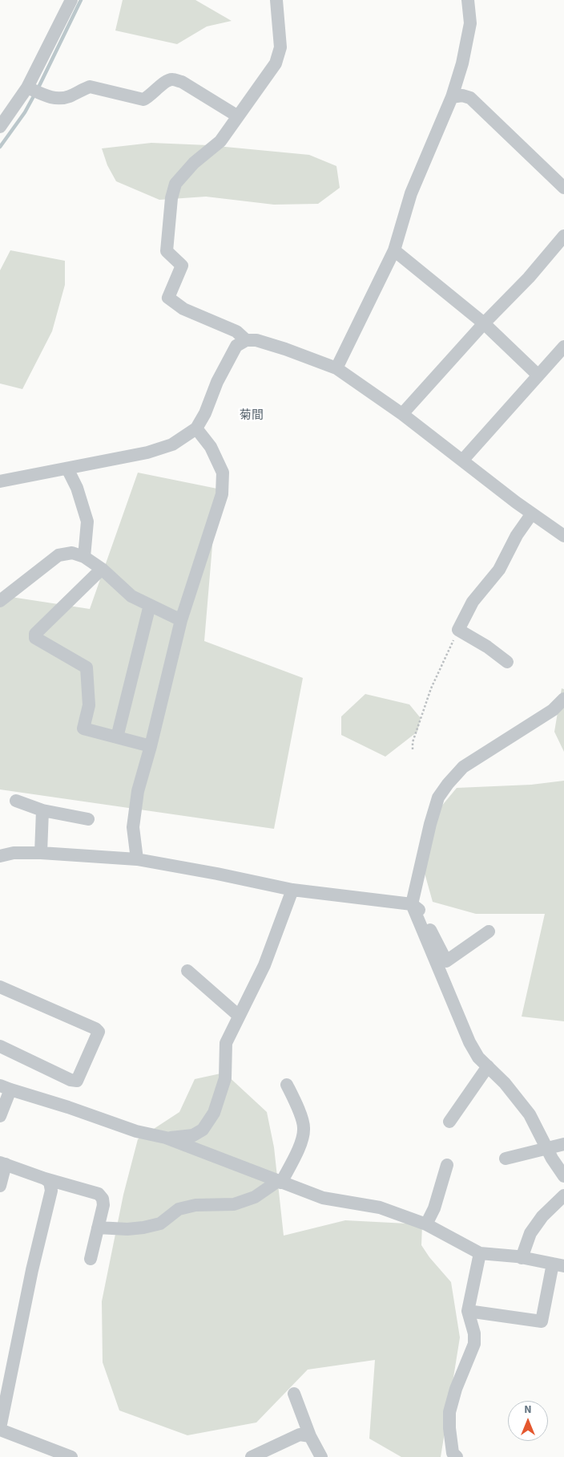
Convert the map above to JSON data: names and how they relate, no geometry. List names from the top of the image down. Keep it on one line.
{"districts":["菊間"],"north":"top"}
